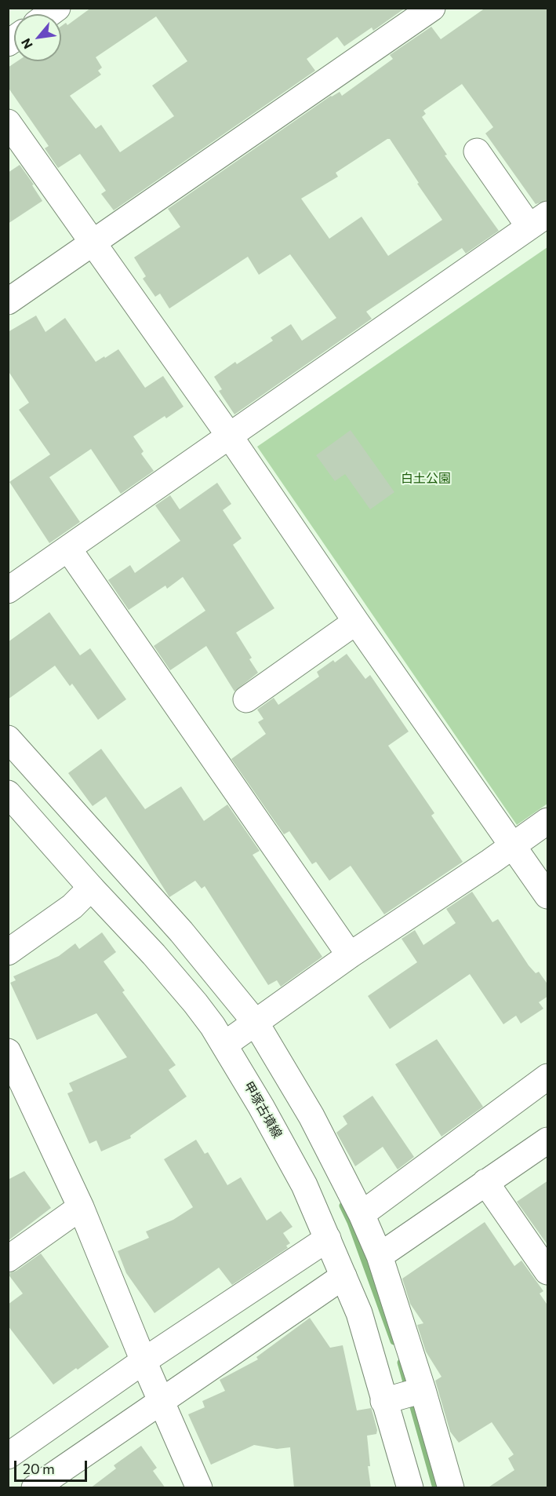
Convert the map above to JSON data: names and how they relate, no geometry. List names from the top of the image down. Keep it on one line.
{"streets":{"street":["甲塚古墳線"]},"parks":["白土公園"],"scale_bar":"20 m","north":"bottom left"}
